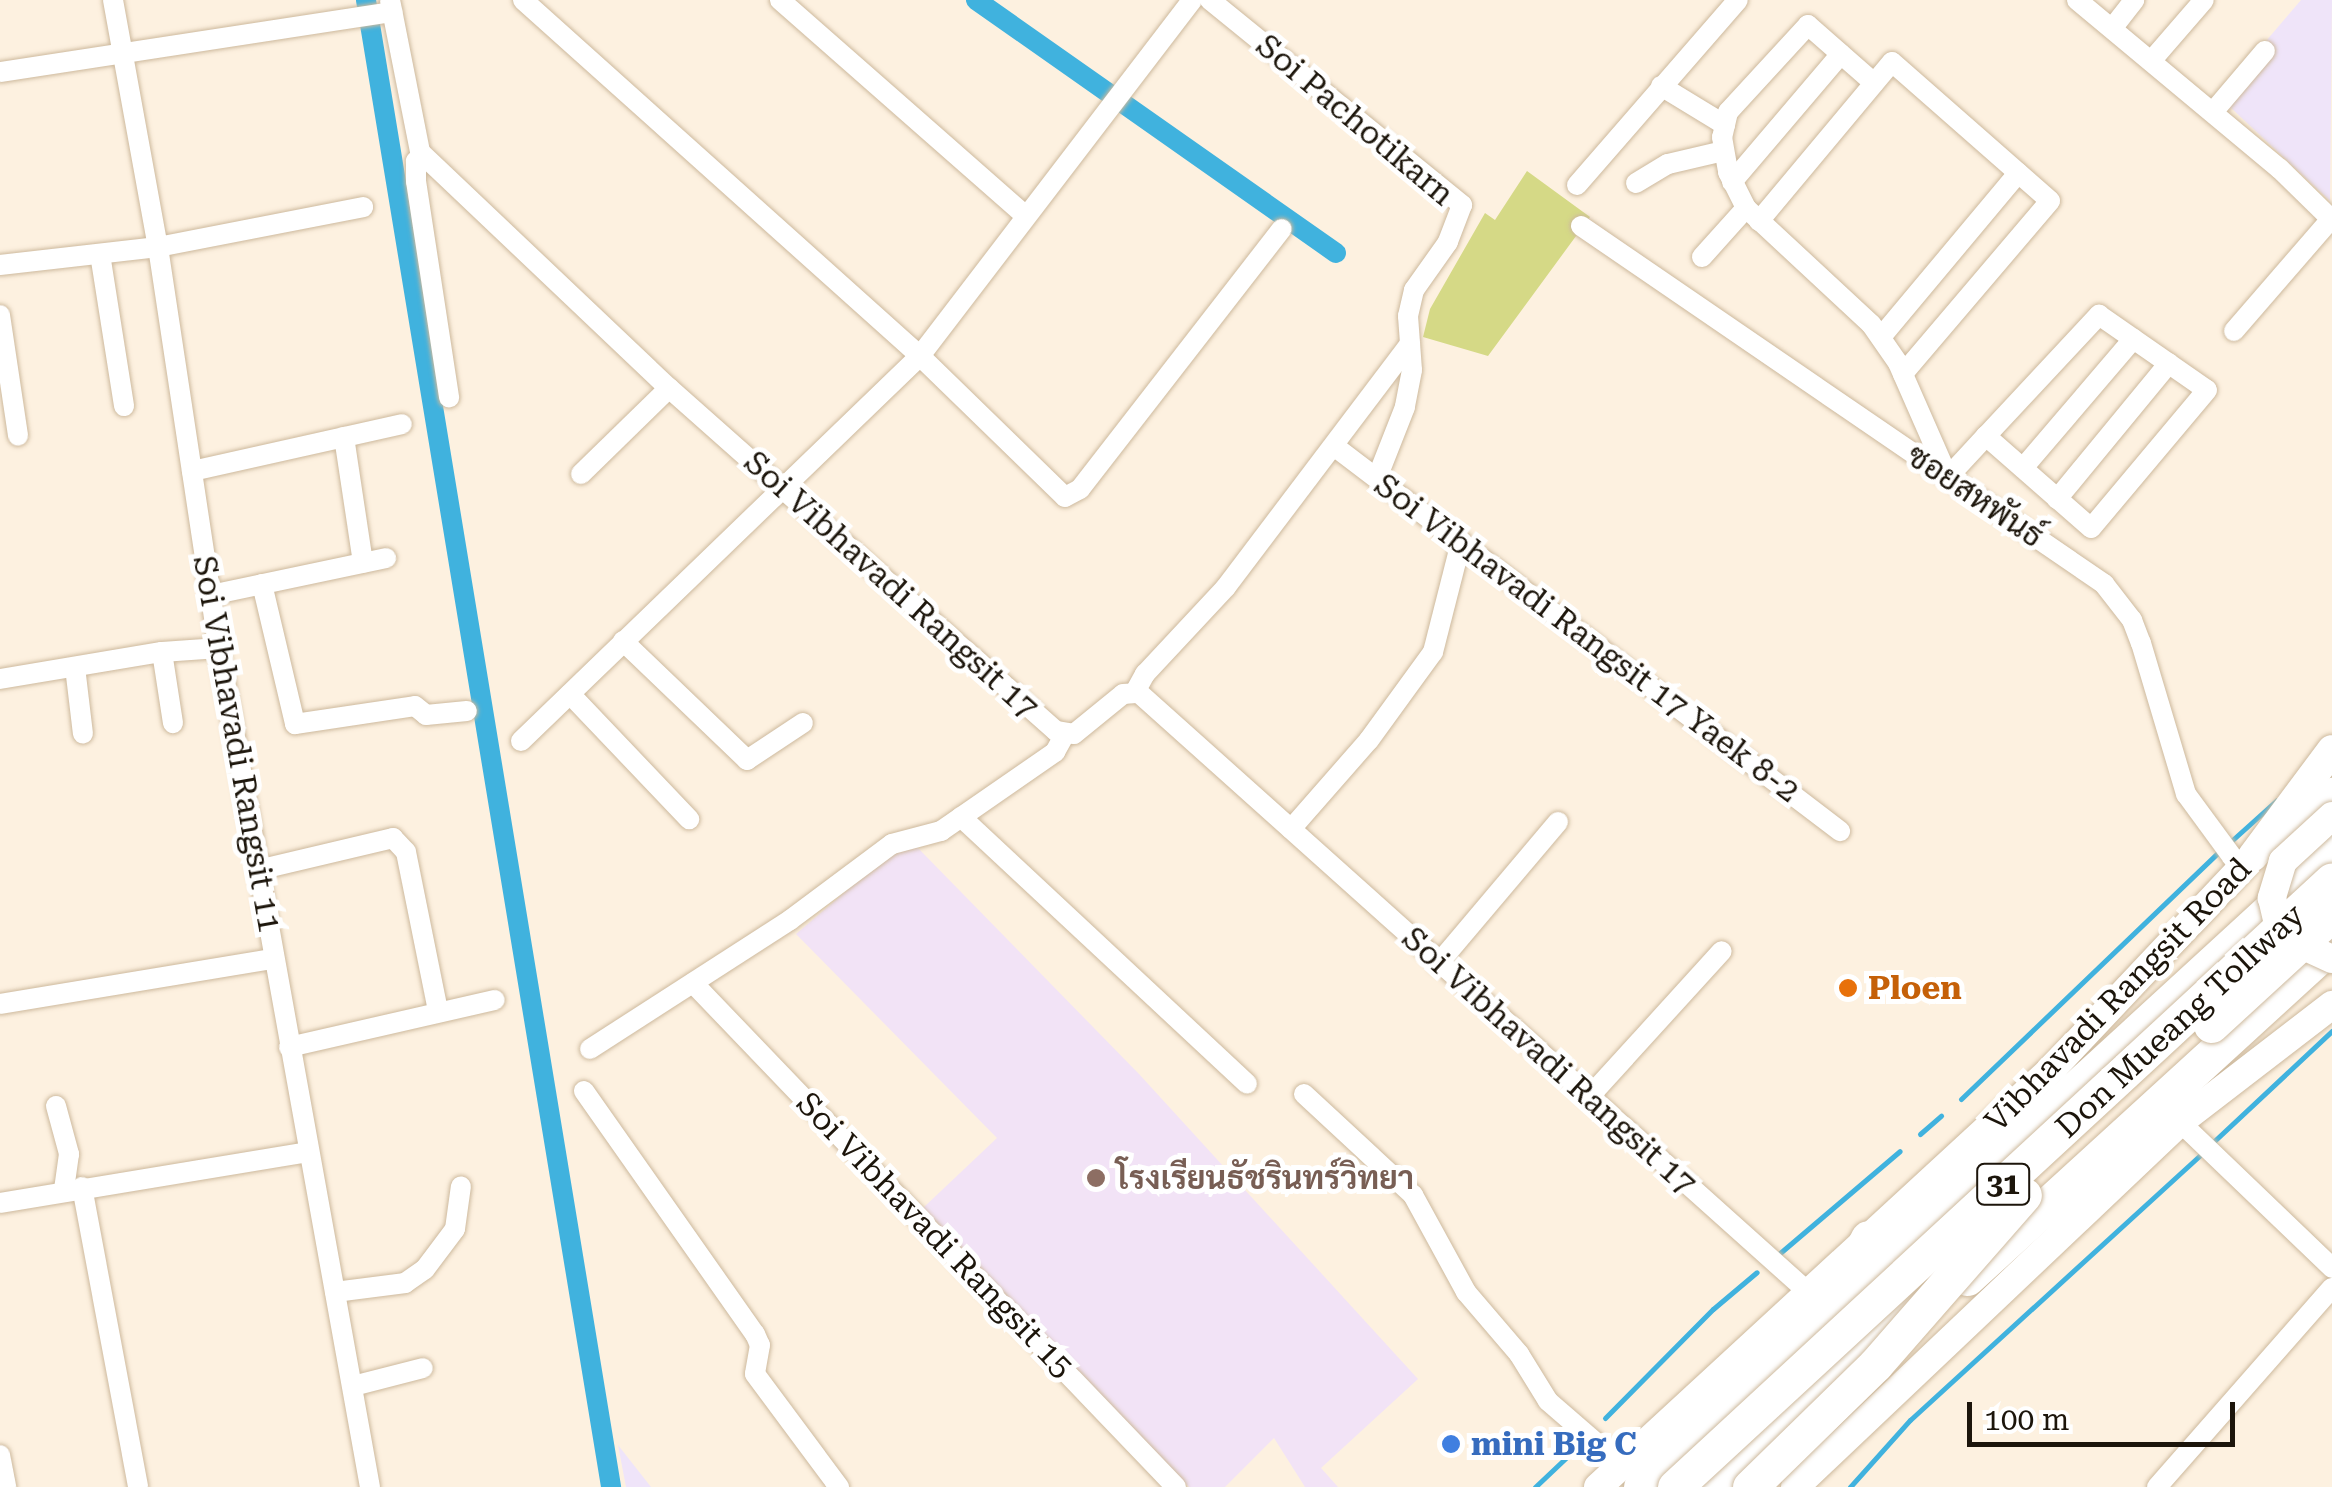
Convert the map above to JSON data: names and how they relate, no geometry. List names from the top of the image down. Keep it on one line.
{"streets":{"highway":["Vibhavadi Rangsit Road","Don Mueang Tollway","31"],"street":["Soi Pachotikarn","ซอยสหพันธ์","Soi Vibhavadi Rangsit 17","Soi Vibhavadi Rangsit 17 Yaek 8-2","Soi Vibhavadi Rangsit 11","Soi Vibhavadi Rangsit 15"]},"crossings":[["Soi Pachotikarn","Soi Vibhavadi Rangsit 17 Yaek 8-2"],["ซอยสหพันธ์","Vibhavadi Rangsit Road"],["Soi Vibhavadi Rangsit 17","Vibhavadi Rangsit Road"]],"places":["Ploen","โรงเรียนธัชรินทร์วิทยา","mini Big C"],"scale_bar":"100 m"}
